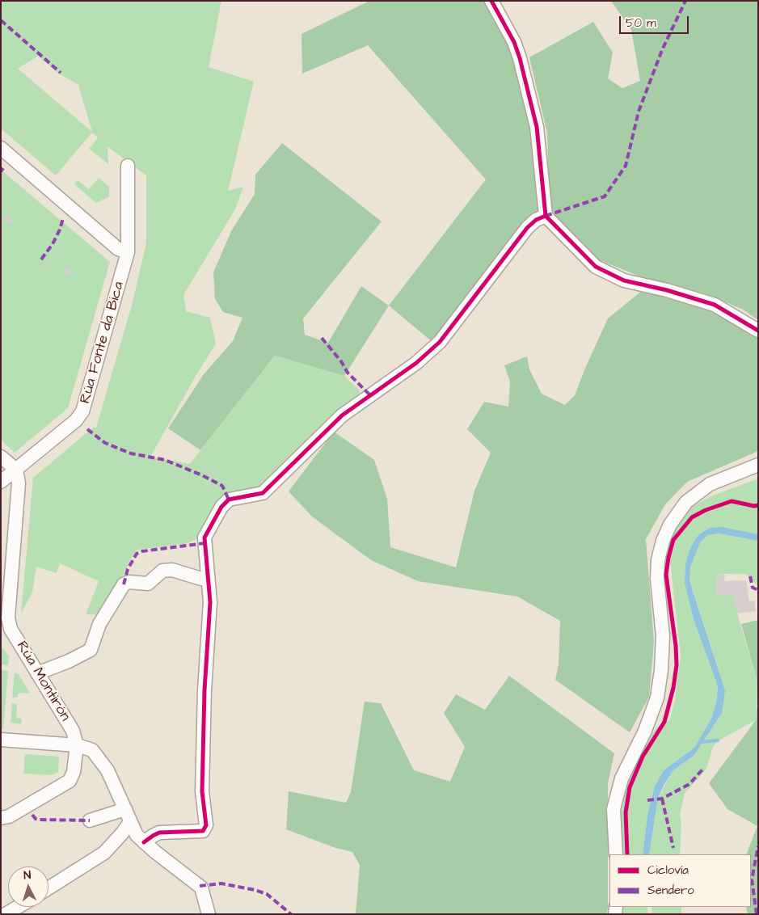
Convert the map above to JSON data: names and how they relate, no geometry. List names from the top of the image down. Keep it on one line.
{"streets":{"street":["Rúa Fonte da Bica","Rúa Montirón"]},"crossings":[["Rúa Fonte da Bica","Rúa Montirón"]],"legend":["Ciclovía","Sendero"],"scale_bar":"50 m","north":"top"}
